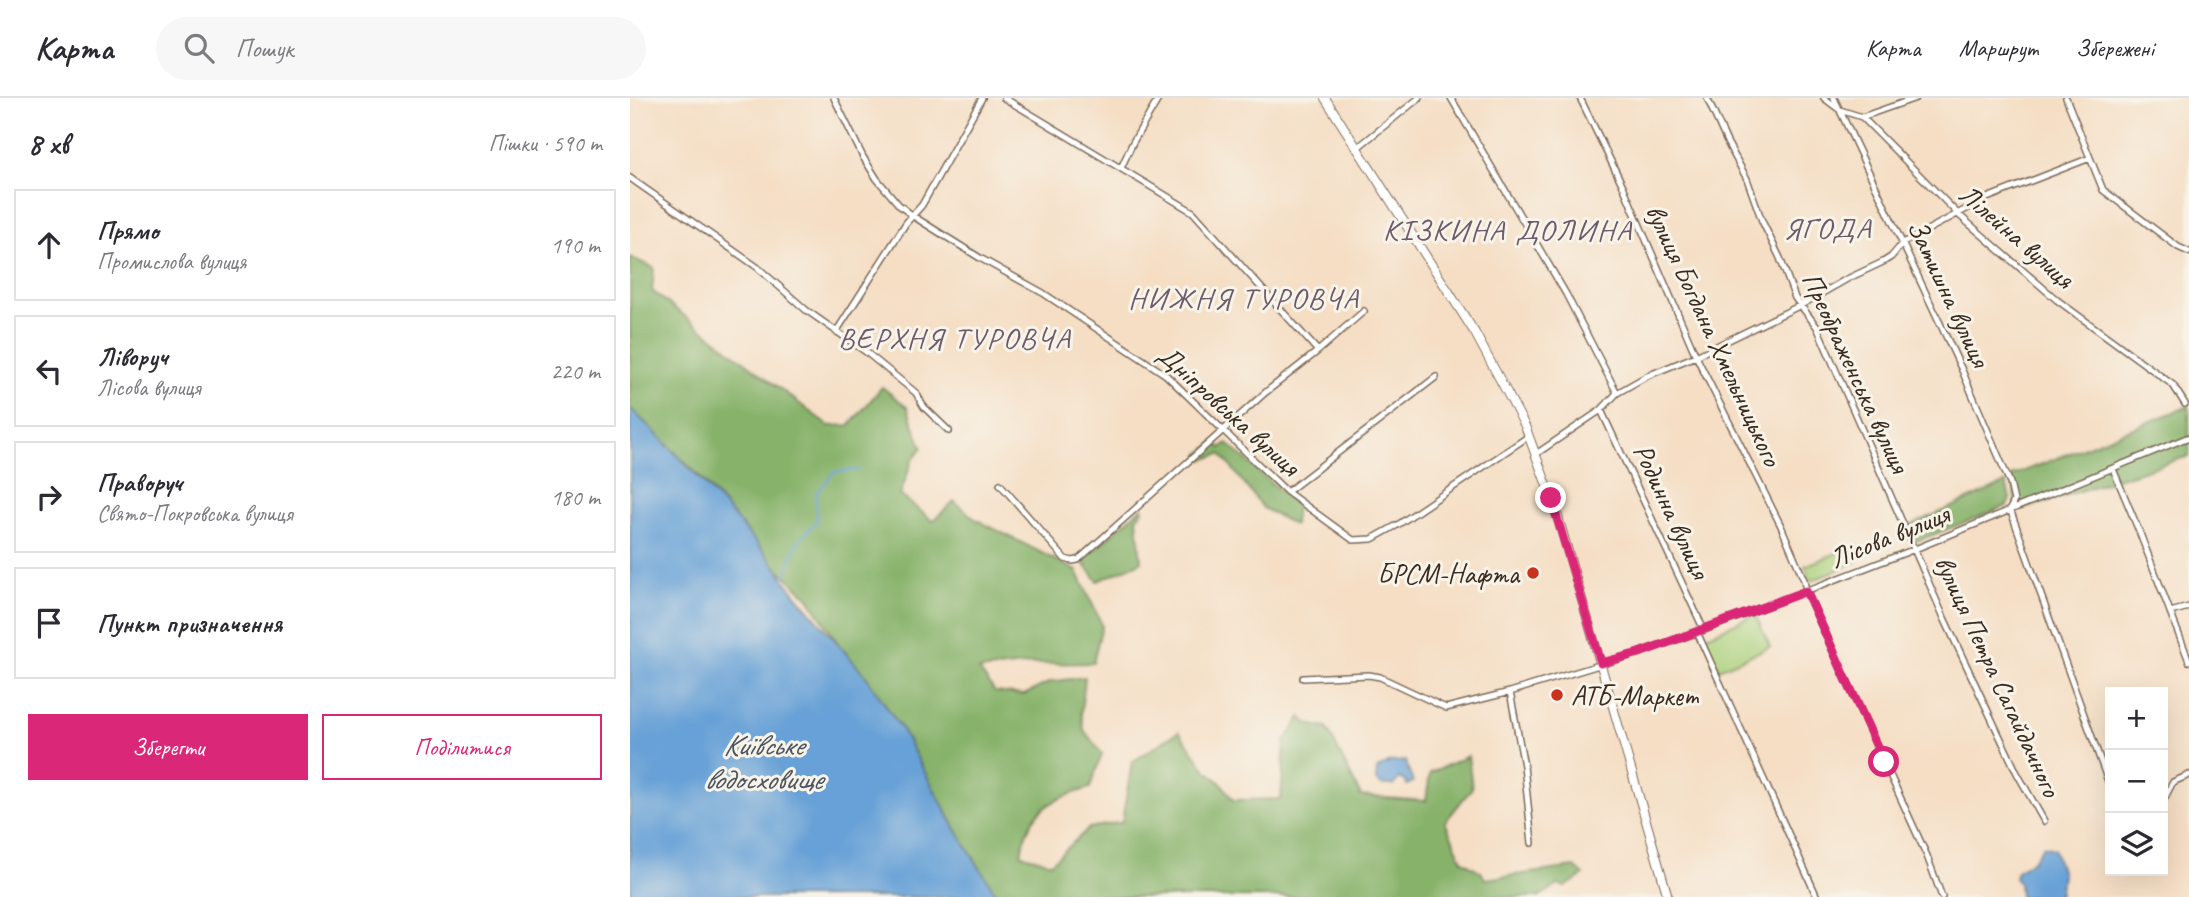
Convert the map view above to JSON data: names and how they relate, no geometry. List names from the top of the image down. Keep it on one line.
{"streets":{"street":["Лілейна вулиця","Затишна вулиця","вулиця Богдана Хмельницького","Преображенська вулиця","Дніпровська вулиця","Родинна вулиця","Лісова вулиця","вулиця Петра Сагайдачного"]},"crossings":[["Лілейна вулиця","Затишна вулиця"],["Затишна вулиця","Лісова вулиця"],["вулиця Богдана Хмельницького","Лісова вулиця"],["Преображенська вулиця","Лісова вулиця"],["Преображенська вулиця","вулиця Петра Сагайдачного"],["Родинна вулиця","Лісова вулиця"],["Лісова вулиця","вулиця Петра Сагайдачного"]],"districts":["ЯГОДА","КІЗКИНА ДОЛИНА","НИЖНЯ ТУРОВЧА","ВЕРХНЯ ТУРОВЧА"],"water":["Київське водосховище"],"places":["БРСМ-Нафта","АТБ-Маркет"],"page":{"header":"Карта","search":"Пошук","nav":["Карта","Маршрут","Збережені"],"heading":["8 хв","Пішки · 590 m"],"list":[["Прямо","Промислова вулиця","190 m"],["Ліворуч","Лісова вулиця","220 m"],["Праворуч","Свято-Покровська вулиця","180 m"],"Пункт призначення"],"map_buttons":["+","−"],"buttons":["Зберегти","Поділитися"]}}
